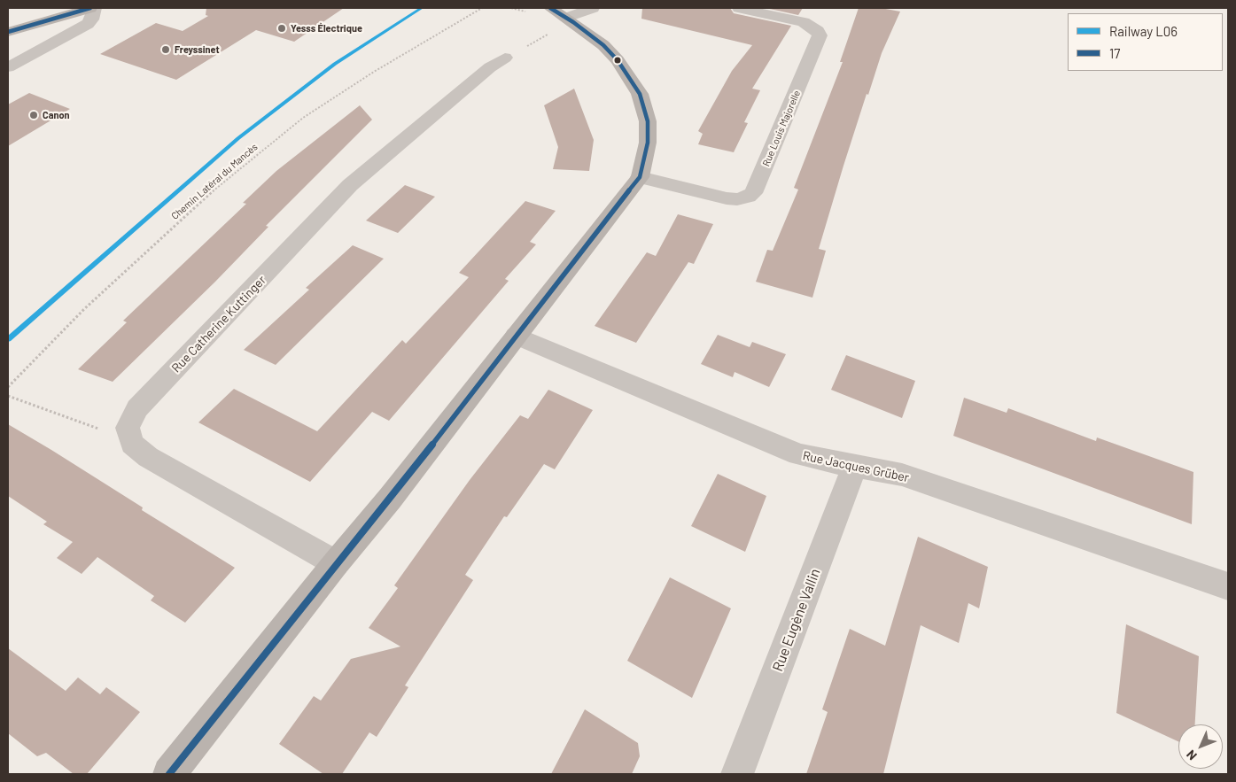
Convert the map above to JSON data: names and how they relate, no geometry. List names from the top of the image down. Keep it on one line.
{"streets":{"street":["Rue Louis Majorelle","Rue Catherine Kuttinger","Rue Jacques Grüber","Rue Eugène Vallin"],"path":["Chemin Latéral du Mancès"]},"crossings":[["Rue Jacques Grüber","Rue Eugène Vallin"]],"places":["Yesss Électrique","Freyssinet","Canon"],"lines":["rail line L06","transit line 17"],"legend":["Railway L06","17"],"north":"bottom left"}
